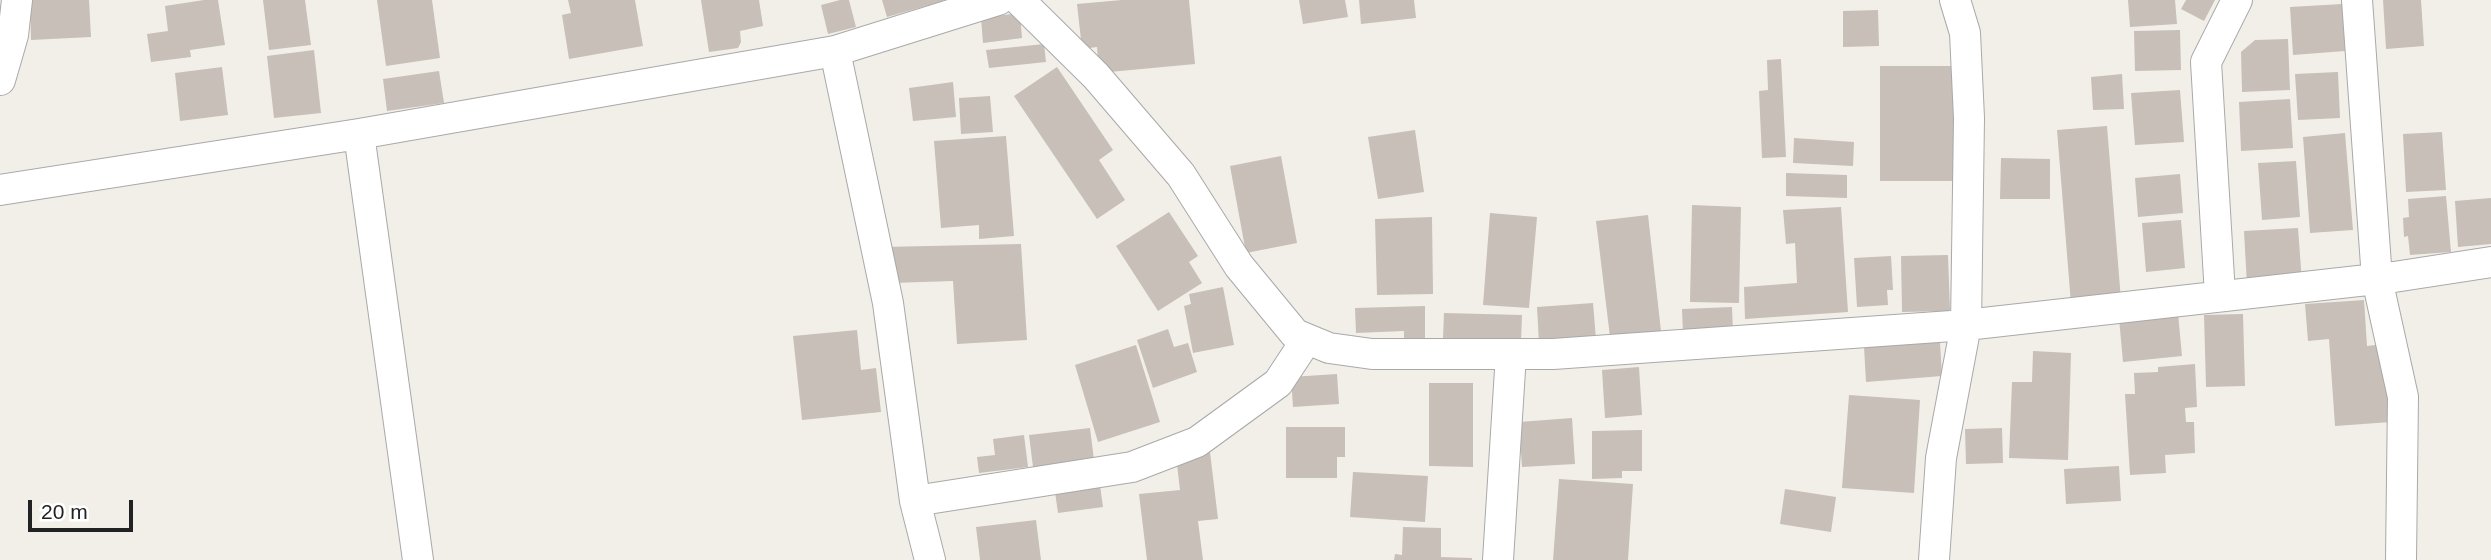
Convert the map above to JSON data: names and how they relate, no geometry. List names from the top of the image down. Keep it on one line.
{"scale_bar":"20 m"}
